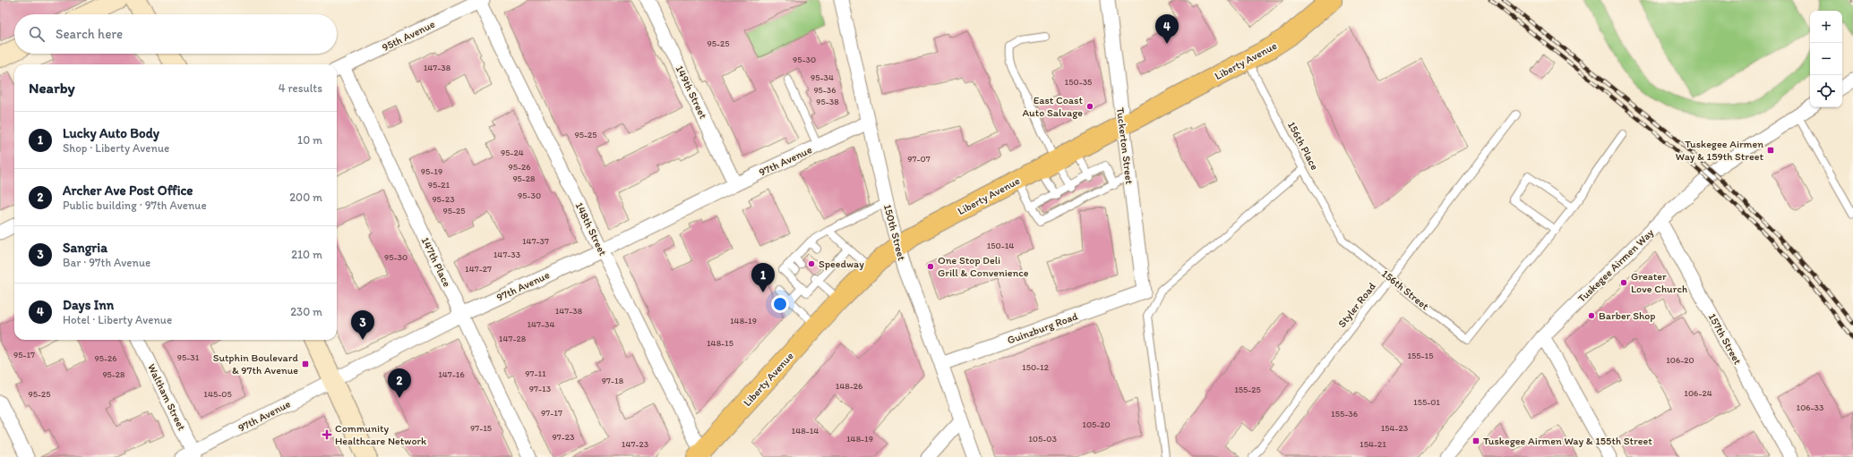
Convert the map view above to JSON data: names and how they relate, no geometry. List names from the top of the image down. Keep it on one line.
{"streets":{"main road":["Liberty Avenue"],"street":["95th Avenue","149th Street","Tuckerton Street","97th Avenue","148th Street","150th Street","147th Place","Tuskegee Airmen Way","Guinzburg Road","157th Street","Waltham Street"],"lane":["156th Place","156th Street","Styler Road"]},"crossings":[["95th Avenue","148th Street"],["95th Avenue","147th Place"],["Liberty Avenue","Tuckerton Street"],["Liberty Avenue","156th Place"],["Liberty Avenue","148th Street"],["Liberty Avenue","150th Street"],["149th Street","97th Avenue"],["Tuckerton Street","Guinzburg Road"],["156th Place","156th Street"],["97th Avenue","148th Street"],["97th Avenue","150th Street"],["97th Avenue","147th Place"],["97th Avenue","Waltham Street"],["150th Street","Guinzburg Road"],["Tuskegee Airmen Way","157th Street"],["156th Street","Styler Road"]],"places":{"other":["East Coast Auto Salvage","Speedway","One Stop Deli Grill & Convenience","Greater Love Church","Barber Shop"],"transit":["Tuskegee Airmen Way & 159th Street","Sutphin Boulevard & 97th Avenue","Tuskegee Airmen Way & 155th Street"],"health":["Community Healthcare Network"]},"house_numbers":["95-25","95-30","147-38","95-34","150-35","95-36","95-38","95-25","95-24","97-07","95-26","95-19","95-28","95-21","95-30","95-23","95-25","147-37","150-14","147-33","95-30","147-27","147-38","148-19","147-34","147-28","148-15","95-17","155-15","95-31","95-26","106-20","150-12","97-11","95-28","147-16","97-18","148-26","97-13","155-25","106-24","95-25","145-05","155-01","106-33","97-17","155-36","105-20","97-15","154-23","148-14","97-23","148-19","105-03","147-23","154-21"],"page":{"map_buttons":["+","−"],"pins":["4","1","3","2"],"search":"Search here","heading":["Nearby","4 results"],"list":[{"mark":"1","name":"Lucky Auto Body","note":"Shop · Liberty Avenue","value":"10 m"},{"mark":"2","name":"Archer Ave Post Office","note":"Public building · 97th Avenue","value":"200 m"},{"mark":"3","name":"Sangria","note":"Bar · 97th Avenue","value":"210 m"},{"mark":"4","name":"Days Inn","note":"Hotel · Liberty Avenue","value":"230 m"}]}}
